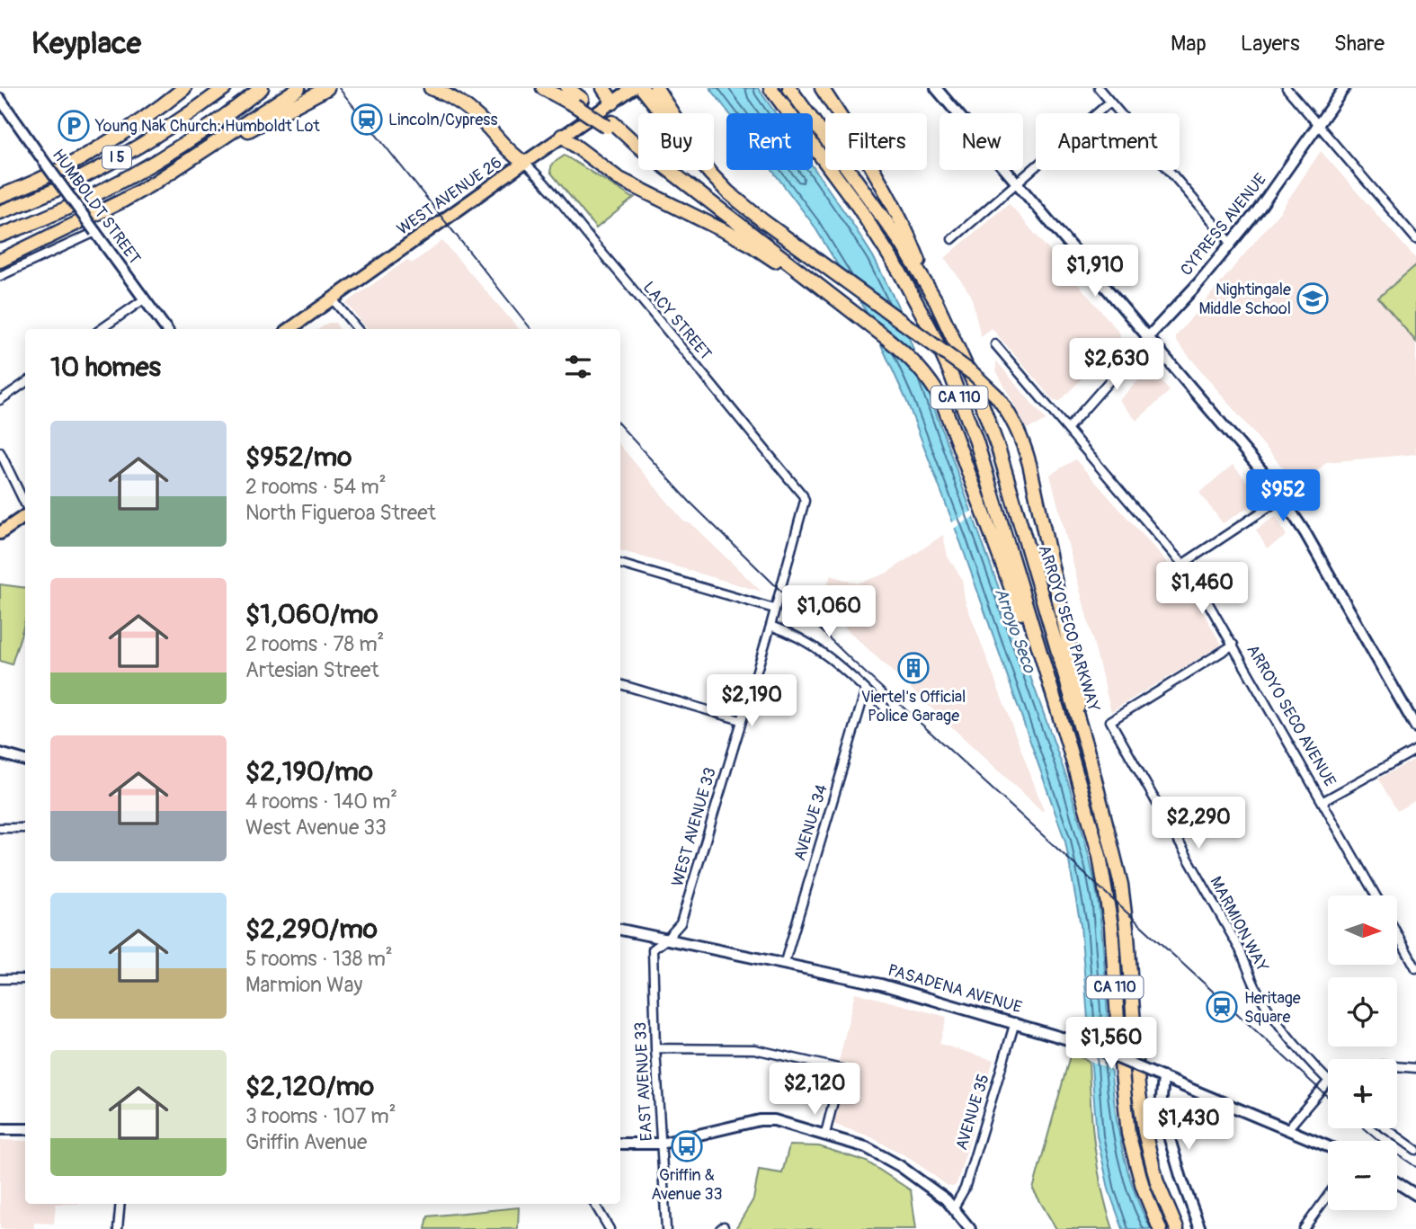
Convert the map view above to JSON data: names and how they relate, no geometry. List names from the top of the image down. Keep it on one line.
{"streets":{"highway":["I 5","CA 110","ARROYO SECO PARKWAY"],"main road":["WEST AVENUE 26","HUMBOLDT STREET","CYPRESS AVENUE","PASADENA AVENUE"],"street":["LACY STREET","ARROYO SECO AVENUE","AVENUE 34","WEST AVENUE 33","MARMION WAY","EAST AVENUE 33","AVENUE 35"]},"crossings":[["WEST AVENUE 26","LACY STREET"],["CYPRESS AVENUE","ARROYO SECO AVENUE"],["LACY STREET","WEST AVENUE 33"],["ARROYO SECO AVENUE","MARMION WAY"],["AVENUE 34","PASADENA AVENUE"],["WEST AVENUE 33","PASADENA AVENUE"],["WEST AVENUE 33","EAST AVENUE 33"],["PASADENA AVENUE","EAST AVENUE 33"],["PASADENA AVENUE","AVENUE 35"]],"water":["Arroyo Seco"],"places":{"station":["Lincoln/Cypress","Heritage Square"],"parking":["Young Nak Church: Humboldt Lot"],"school or university":["Nightingale Middle School"],"building":["Viertel's Official Police Garage"],"bus stop":["Griffin & Avenue 33"]},"north":"right","page":{"header":"Keyplace","nav":["Map","Layers","Share"],"chip":["Buy","Rent","Filters","New","Apartment"],"price":["$1,910","$2,630","$952","$1,460","$1,060","$2,190","$2,290","$1,560","$2,120","$1,430"],"heading":"10 homes","list":[{"name":"$952/mo","note":"2 rooms · 54 m² · North Figueroa Street"},{"name":"$1,060/mo","note":"2 rooms · 78 m² · Artesian Street"},{"name":"$2,190/mo","note":"4 rooms · 140 m² · West Avenue 33"},{"name":"$2,290/mo","note":"5 rooms · 138 m² · Marmion Way"},{"name":"$2,120/mo","note":"3 rooms · 107 m² · Griffin Avenue"}],"map_buttons":["+","−"]}}
